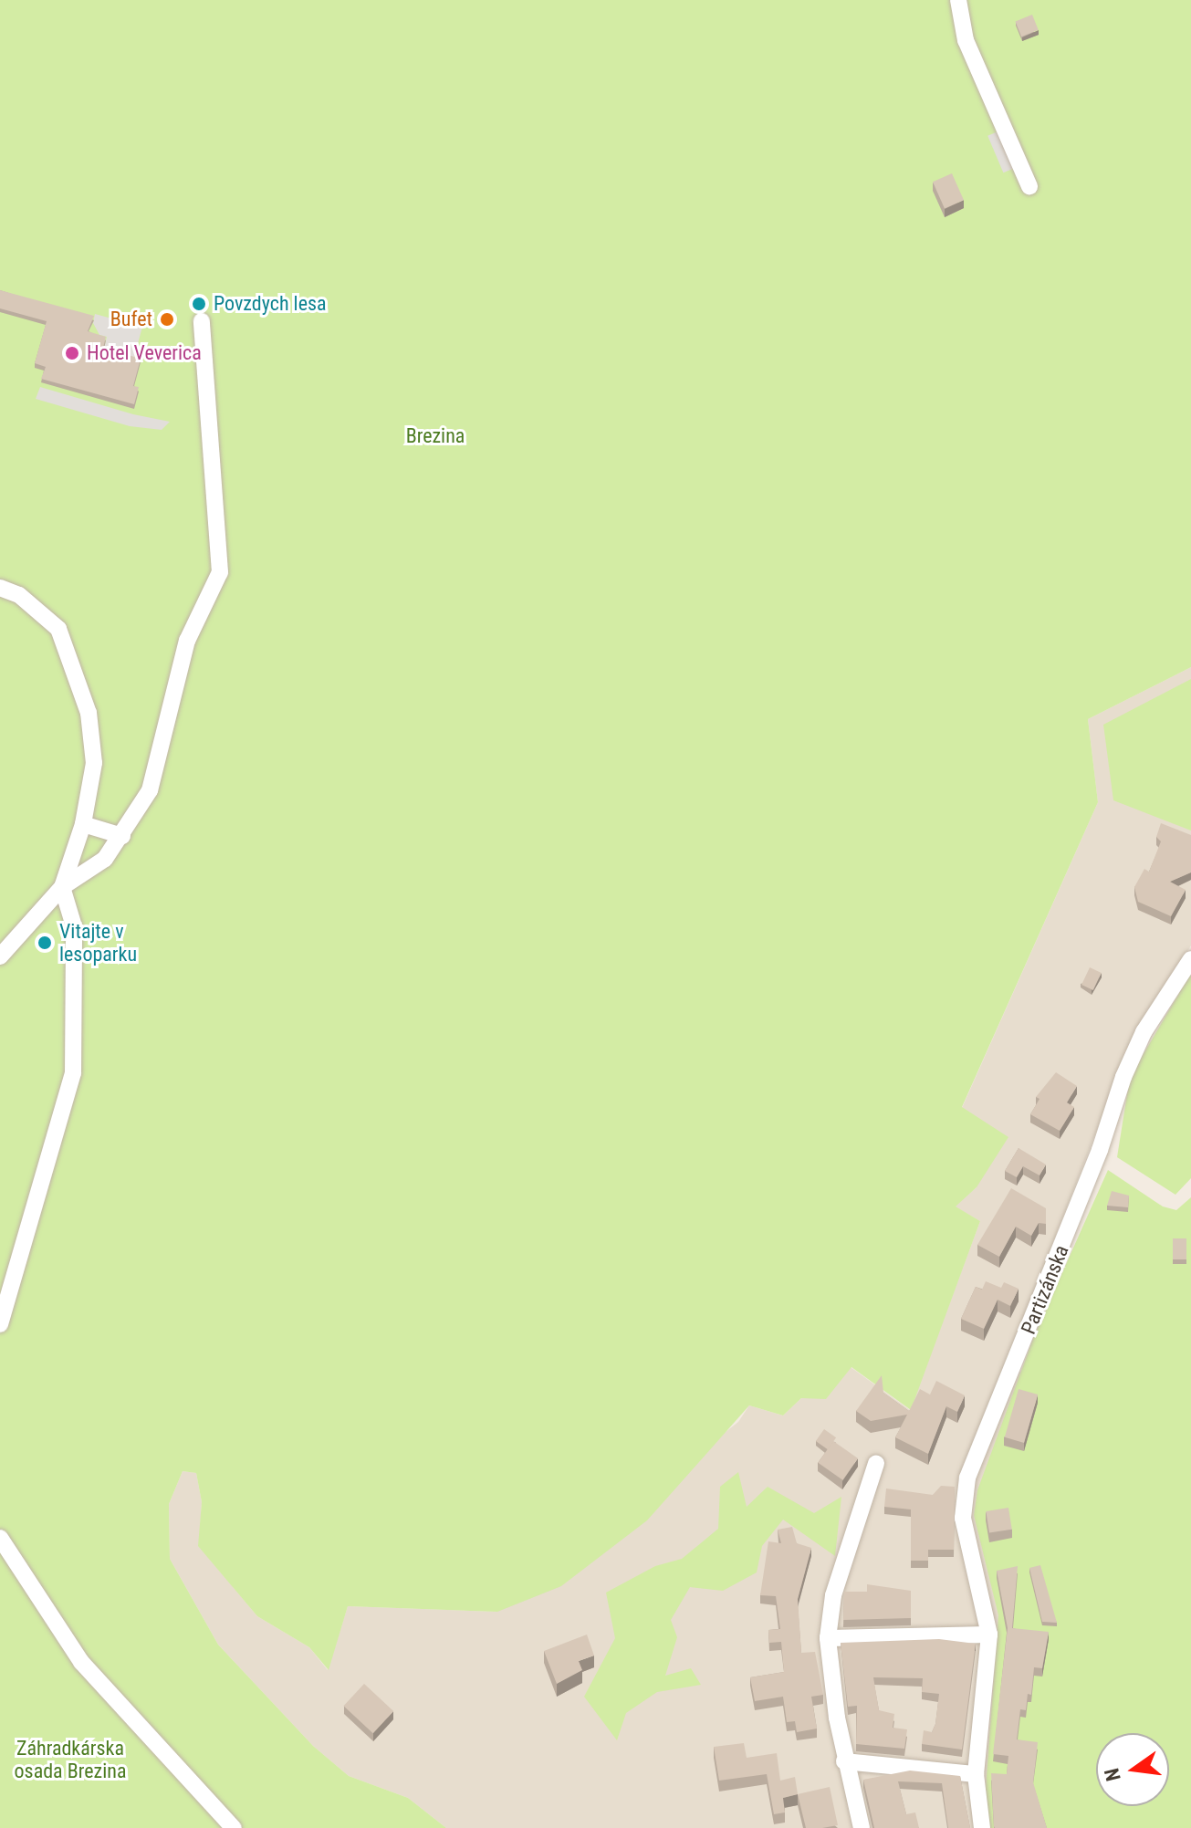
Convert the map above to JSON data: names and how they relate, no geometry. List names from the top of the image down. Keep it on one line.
{"streets":{"street":["Partizánska"]},"parks":["Brezina","Záhradkárska osada Brezina"],"places":["Povzdych lesa","Bufet","Hotel Veverica","Vitajte v lesoparku"],"north":"left"}
